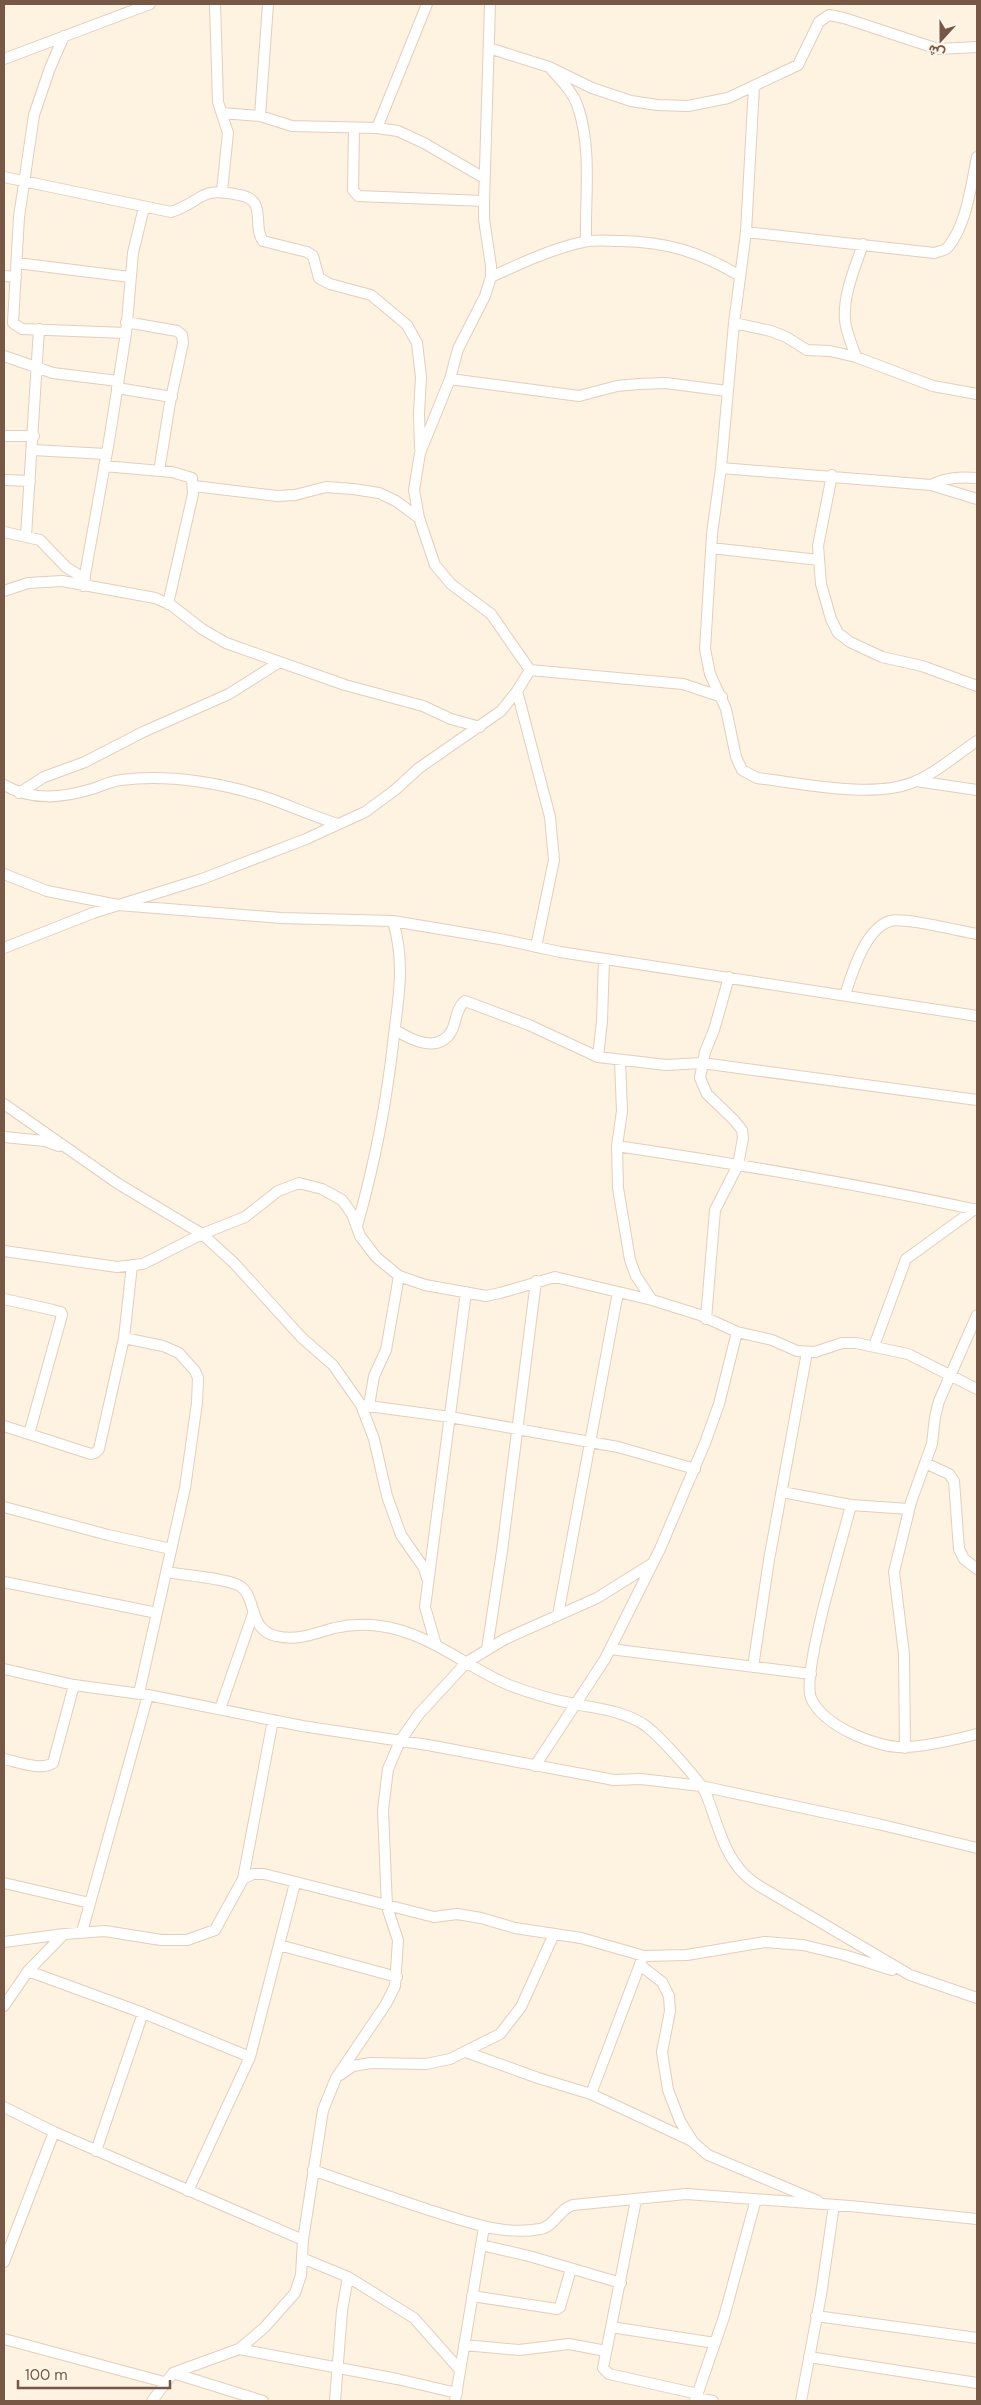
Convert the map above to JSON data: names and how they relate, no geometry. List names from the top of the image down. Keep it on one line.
{"scale_bar":"100 m","north":"bottom"}
